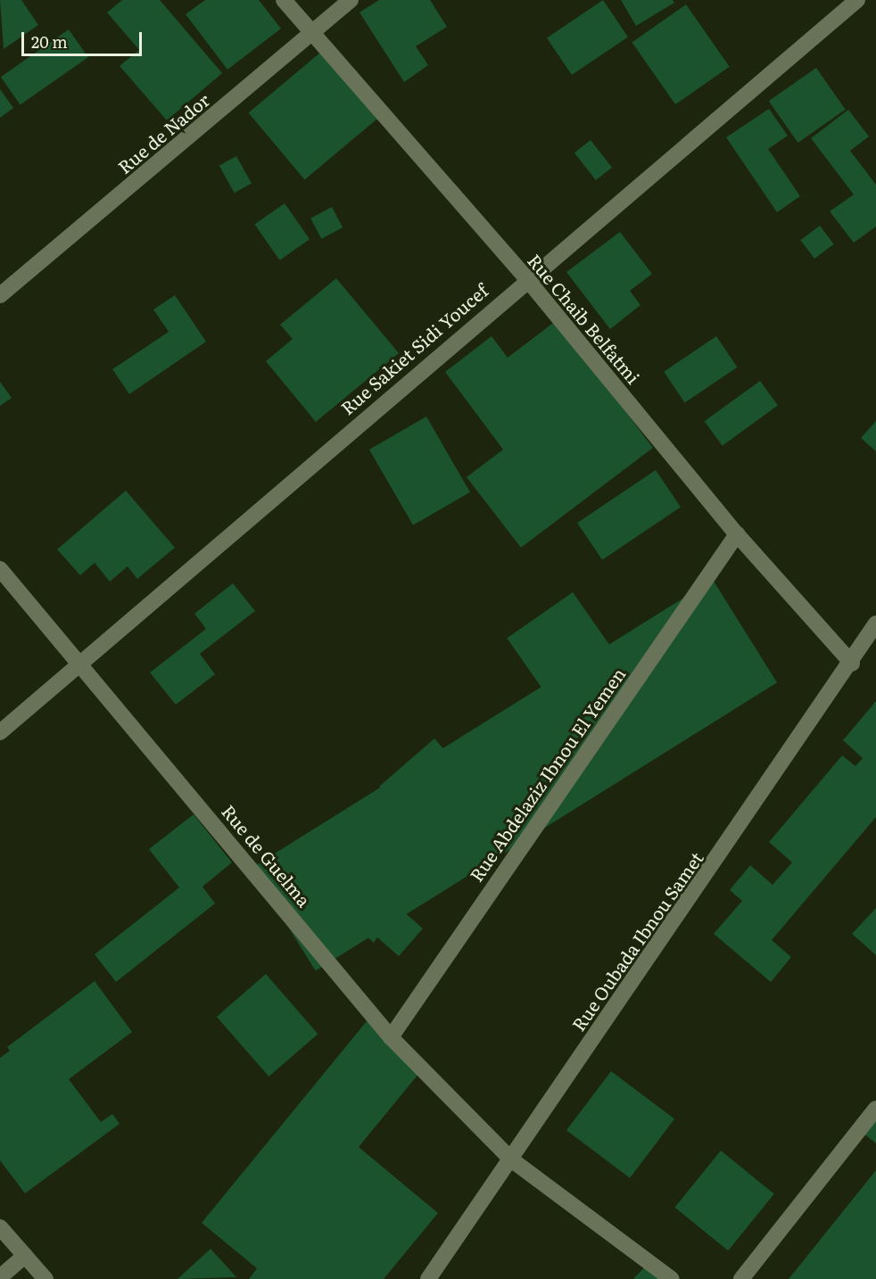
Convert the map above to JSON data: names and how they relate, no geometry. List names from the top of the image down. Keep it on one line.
{"streets":{"street":["Rue de Nador","Rue Chaib Belfatmi","Rue Sakiet Sidi Youcef","Rue Abdelaziz Ibnou El Yemen","Rue de Guelma","Rue Oubada Ibnou Samet"]},"crossings":[["Rue de Nador","Rue Chaib Belfatmi"],["Rue Chaib Belfatmi","Rue Sakiet Sidi Youcef"],["Rue Chaib Belfatmi","Rue Abdelaziz Ibnou El Yemen"],["Rue Chaib Belfatmi","Rue Oubada Ibnou Samet"],["Rue Sakiet Sidi Youcef","Rue de Guelma"],["Rue Abdelaziz Ibnou El Yemen","Rue de Guelma"],["Rue de Guelma","Rue Oubada Ibnou Samet"]],"scale_bar":"20 m"}
